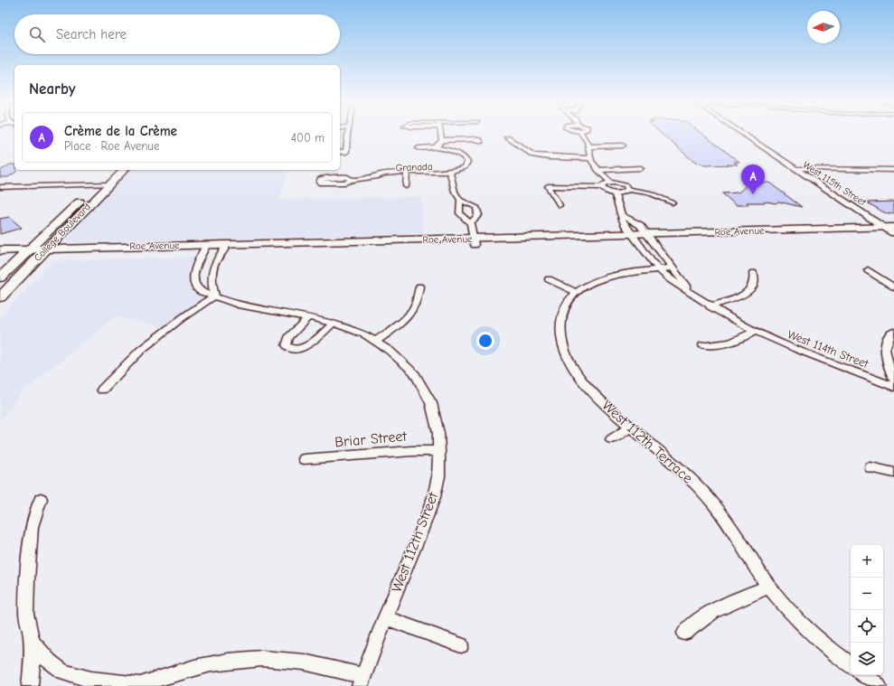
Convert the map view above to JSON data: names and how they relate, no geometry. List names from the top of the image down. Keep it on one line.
{"streets":{"main road":["Roe Avenue","College Boulevard"],"street":["Granada","West 115th Street","West 114th Street","Briar Street","West 112th Terrace","West 112th Street"]},"crossings":[["West 115th Street","Roe Avenue"],["Roe Avenue","College Boulevard"],["Roe Avenue","West 114th Street"],["Roe Avenue","West 112th Street"],["West 114th Street","West 112th Terrace"],["Briar Street","West 112th Street"]],"north":"left","page":{"search":"Search here","heading":"Nearby","list":[{"mark":"A","name":"Crème de la Crème","note":"Place · Roe Avenue","value":"400 m"}],"pins":"A","map_buttons":["+","−"]}}
